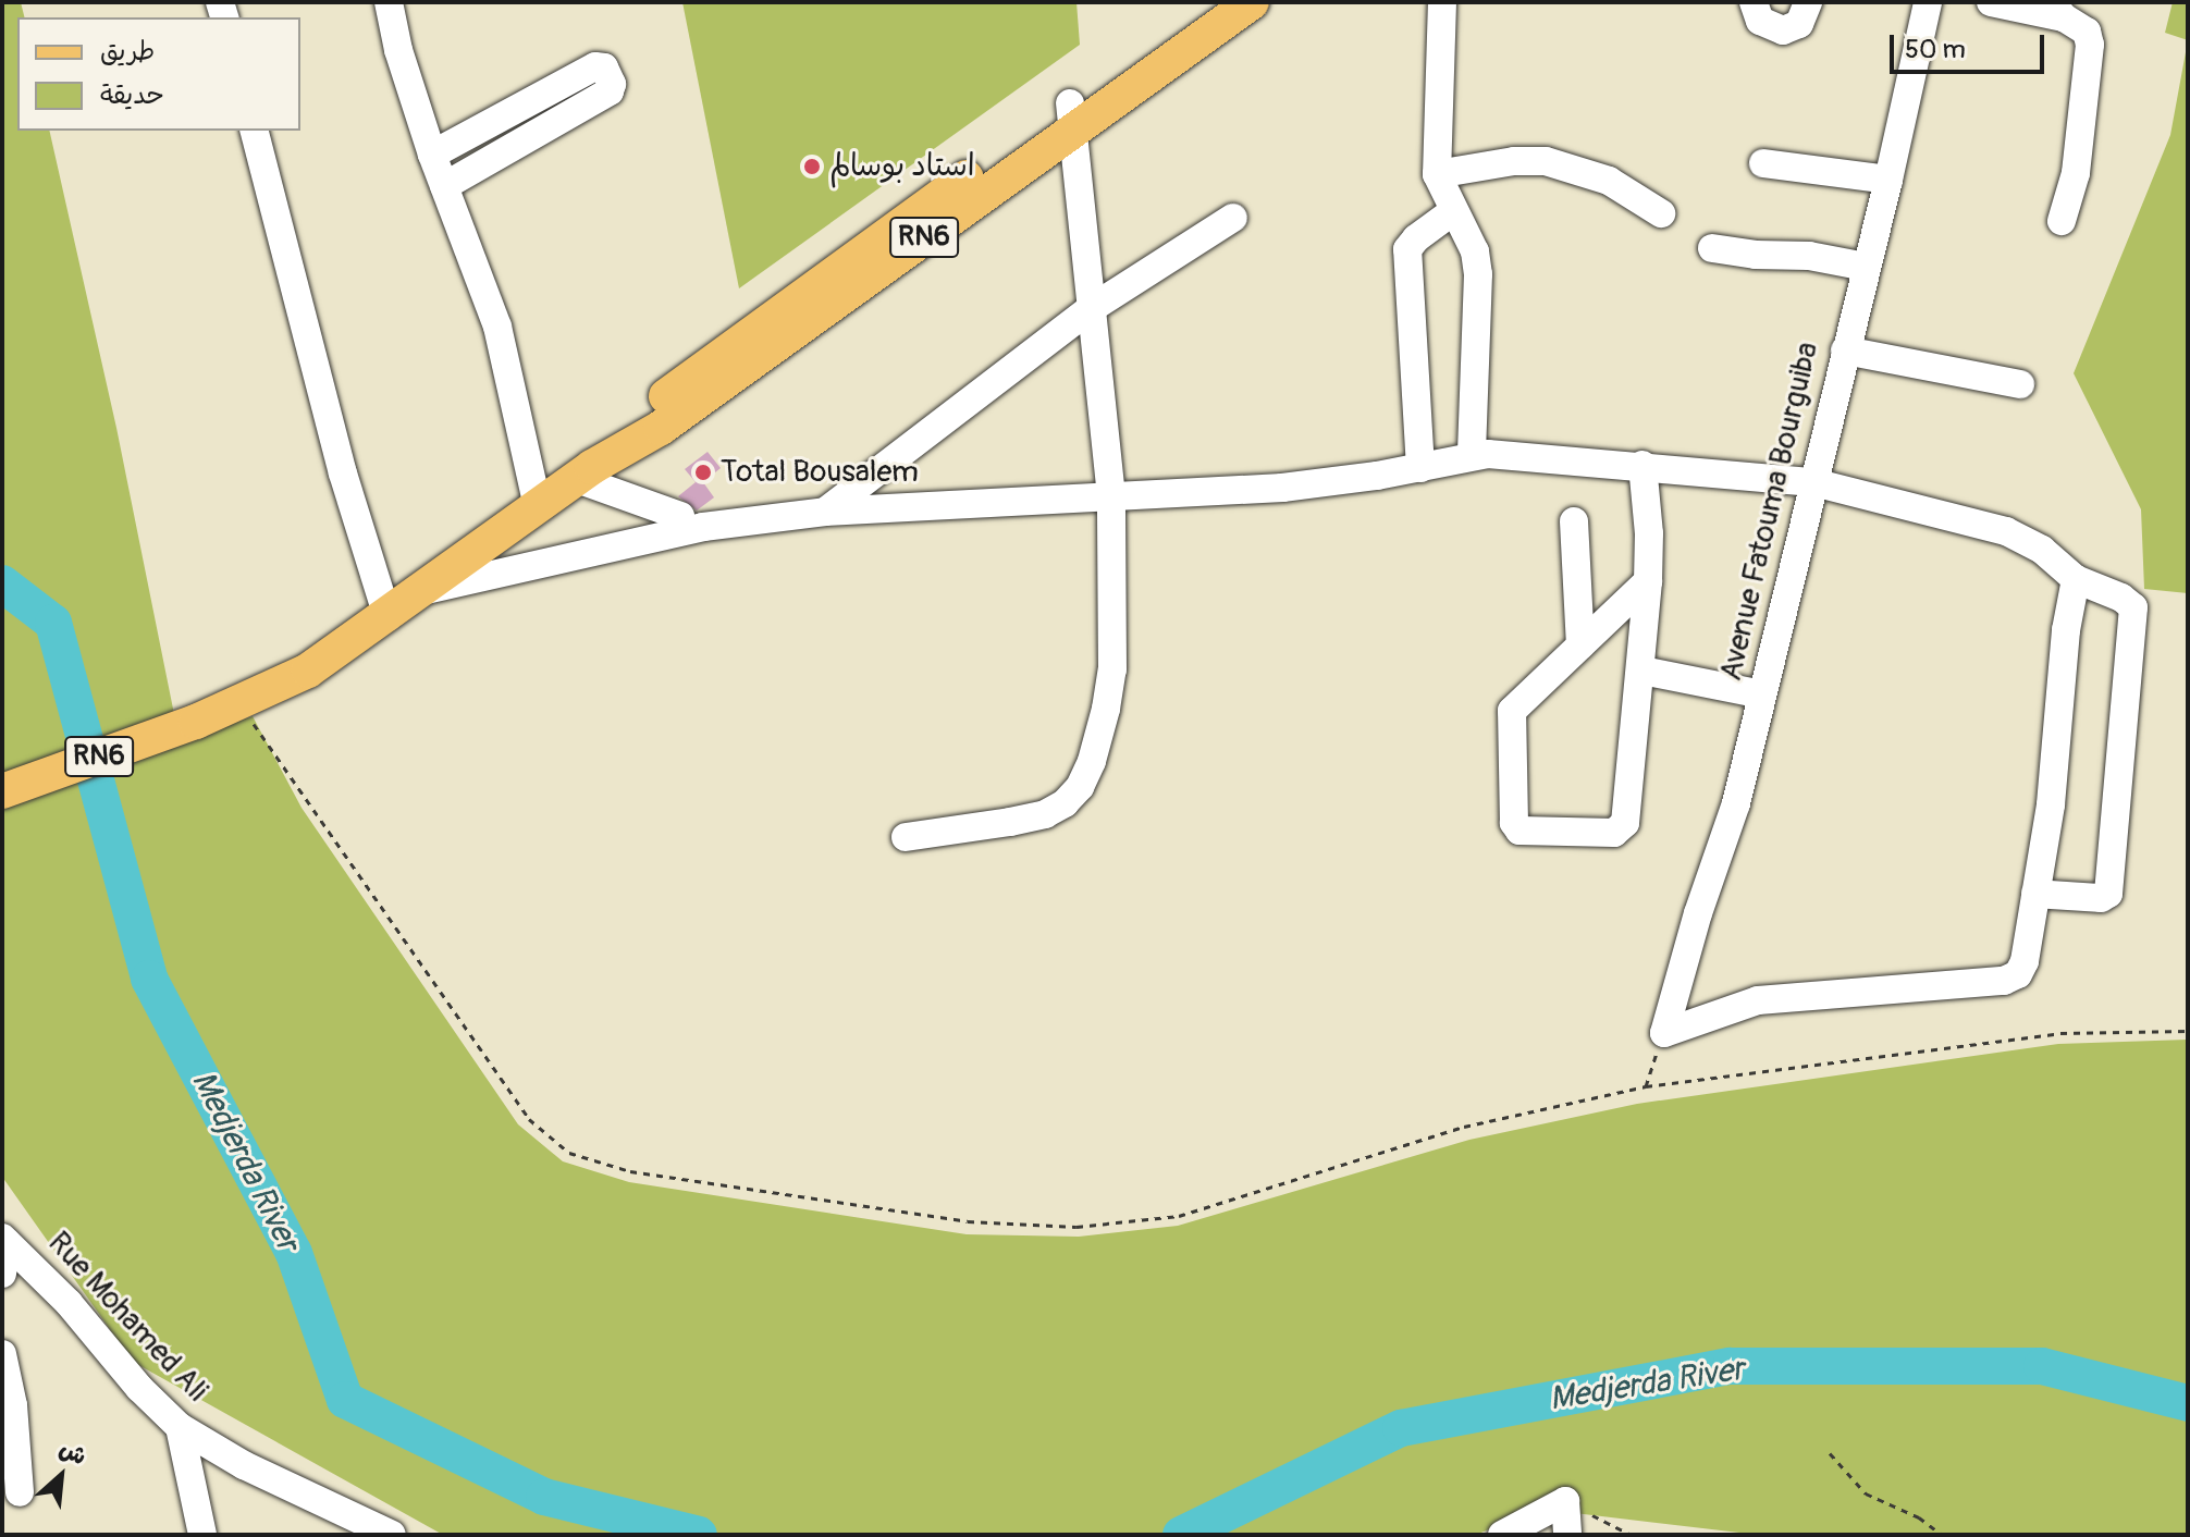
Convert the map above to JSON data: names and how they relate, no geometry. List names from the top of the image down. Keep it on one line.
{"streets":{"main road":["RN6"],"street":["Avenue Fatouma Bourguiba","Rue Mohamed Ali"]},"water":["Medjerda River"],"places":["استاد بوسالم","Total Bousalem"],"legend":["طريق","حديقة"],"scale_bar":"50 m","north":"top right"}
